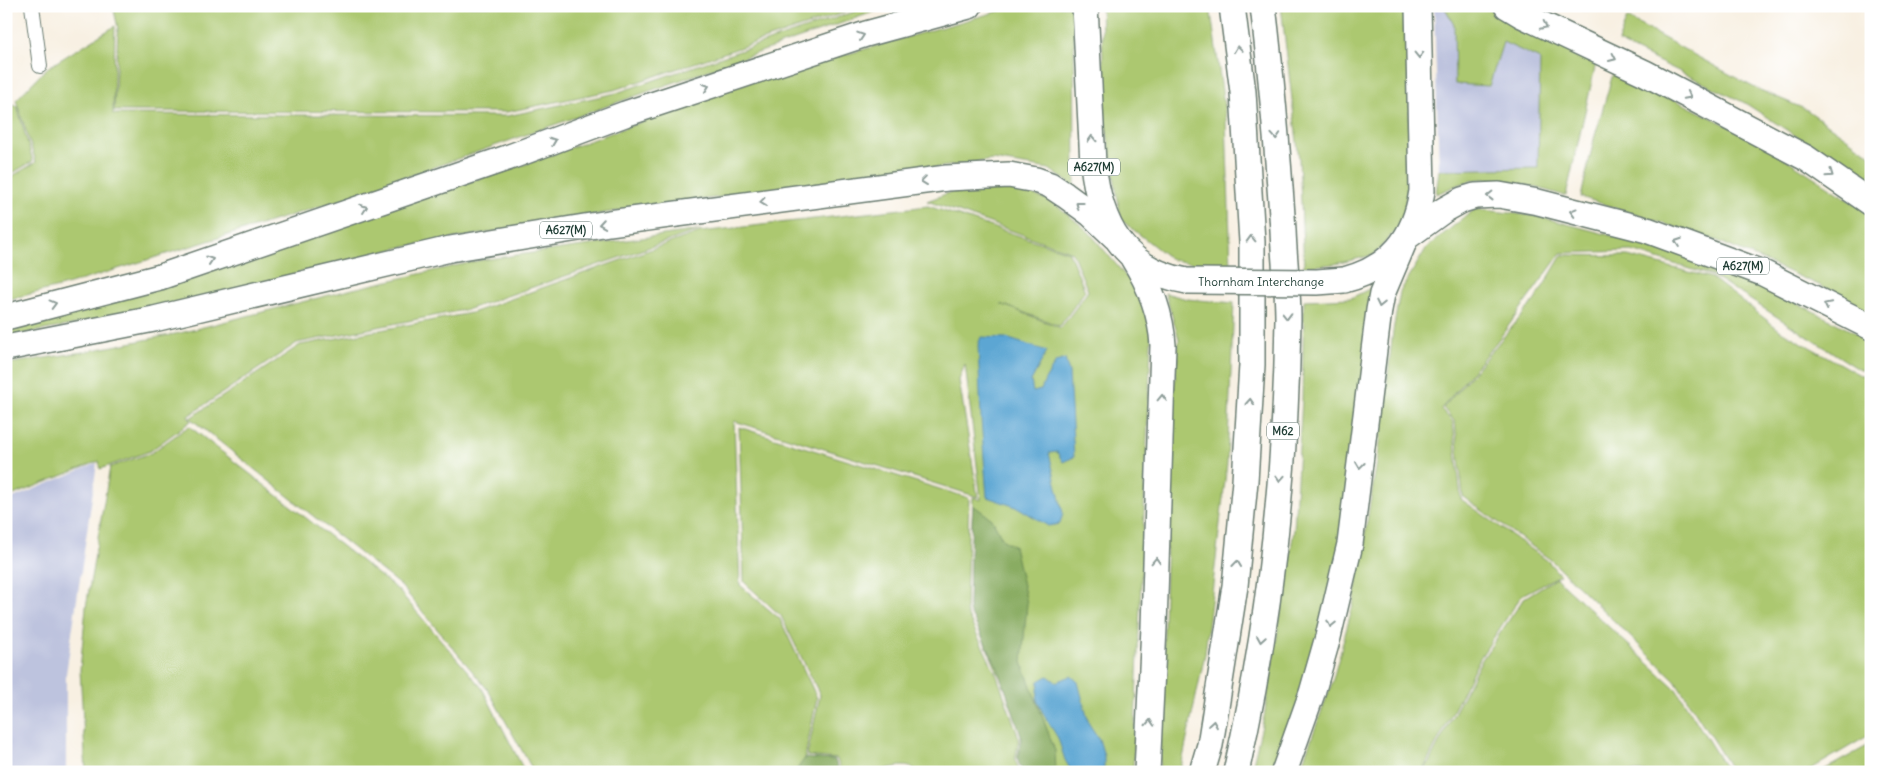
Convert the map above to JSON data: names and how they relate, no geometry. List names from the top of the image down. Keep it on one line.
{"streets":{"highway":["A627(M)","Thornham Interchange","M62"]},"crossings":[["A627(M)","Thornham Interchange"]]}
